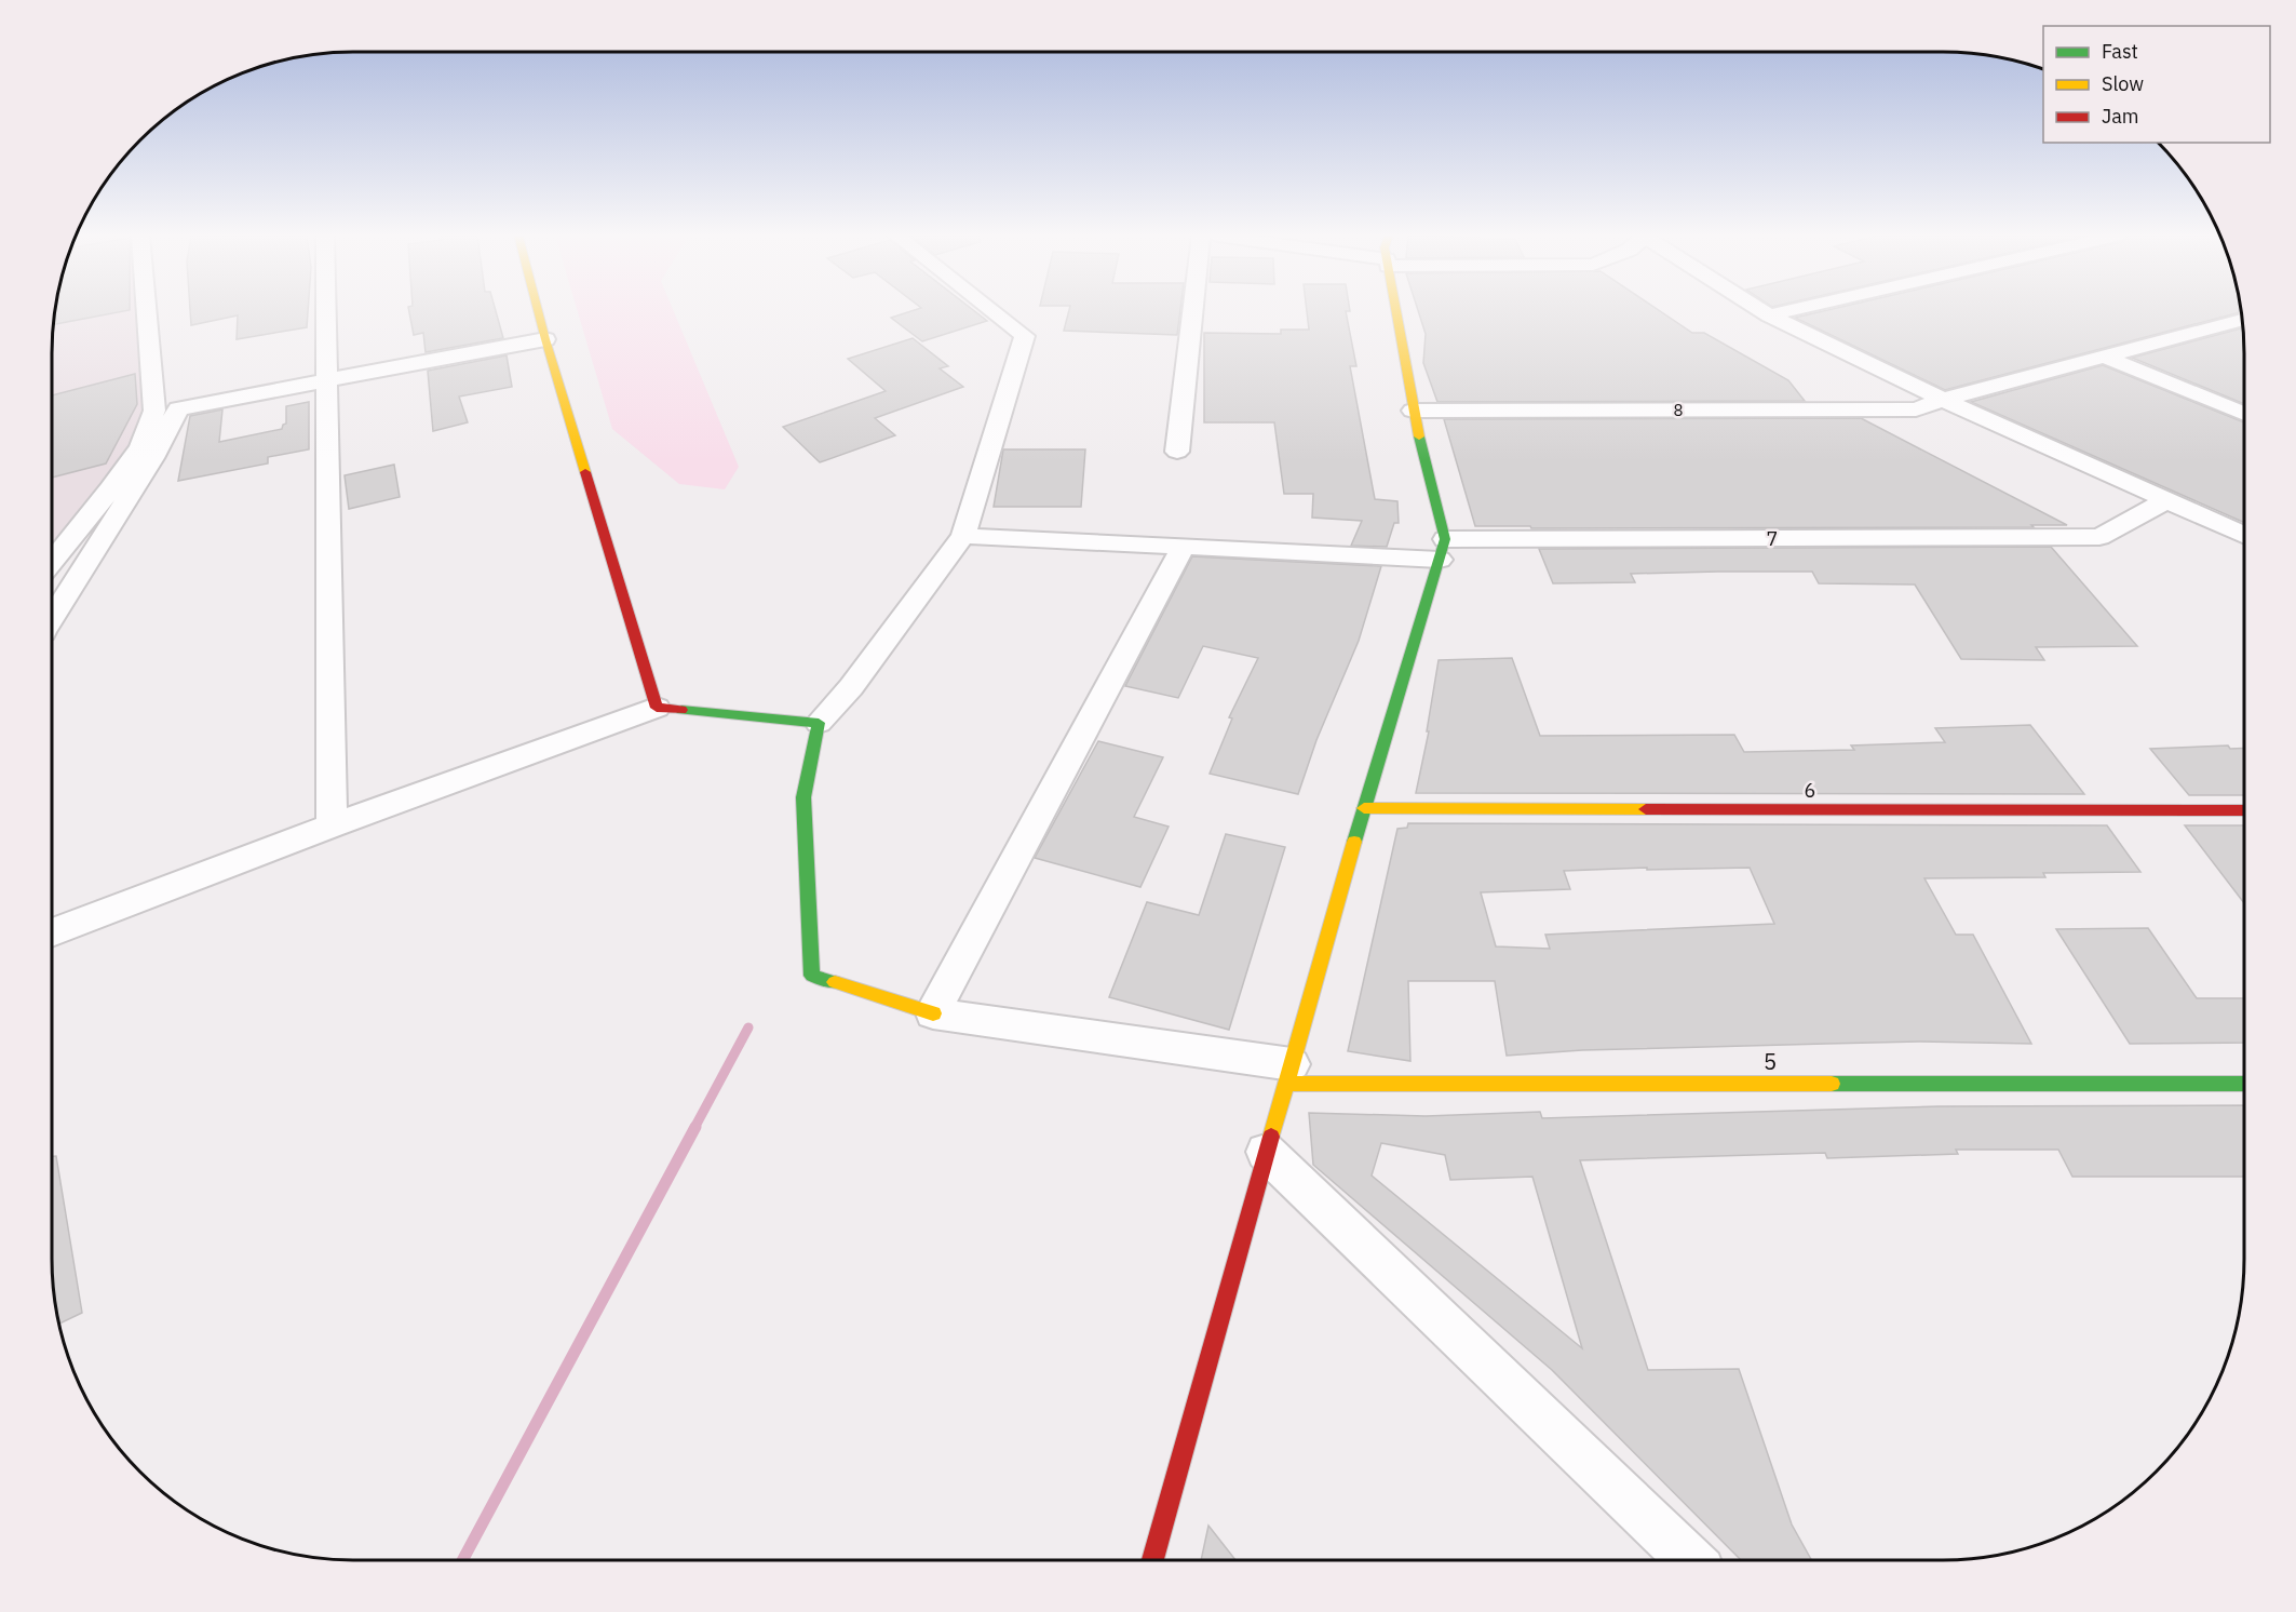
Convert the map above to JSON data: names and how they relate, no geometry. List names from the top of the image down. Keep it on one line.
{"streets":{"street":["8","7","6","5"]},"legend":["Fast","Slow","Jam"]}
